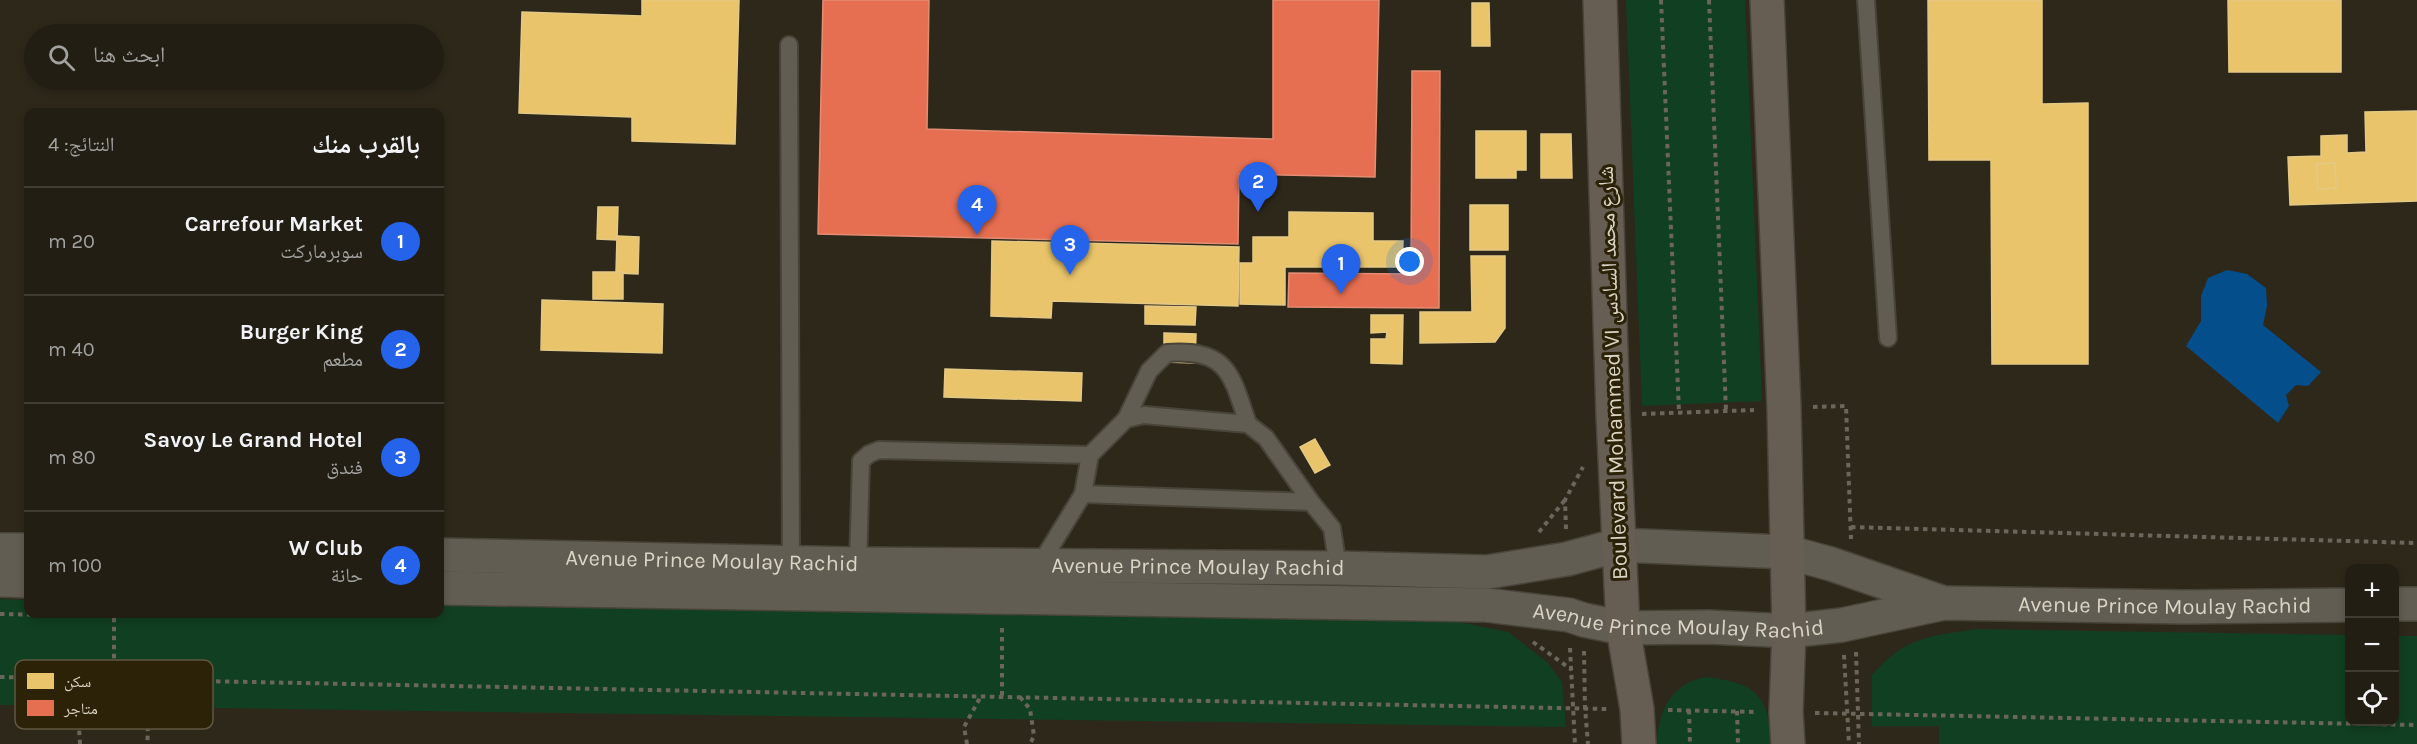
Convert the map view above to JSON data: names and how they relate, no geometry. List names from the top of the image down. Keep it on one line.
{"streets":{"main road":["Boulevard Mohammed VI شارع محمد السادس"],"street":["Avenue Prince Moulay Rachid"]},"crossings":[["Boulevard Mohammed VI شارع محمد السادس","Avenue Prince Moulay Rachid"]],"legend":["سكن","متاجر"],"page":{"search":"ابحث هنا","heading":["بالقرب منك","النتائج: 4"],"pins":["2","4","3","1"],"list":[{"mark":"1","name":"Carrefour Market","note":"سوبرماركت","value":"20 m"},{"mark":"2","name":"Burger King","note":"مطعم","value":"40 m"},{"mark":"3","name":"Savoy Le Grand Hotel","note":"فندق","value":"80 m"},{"mark":"4","name":"W Club","note":"حانة","value":"100 m"}],"map_buttons":["+","−"]}}
